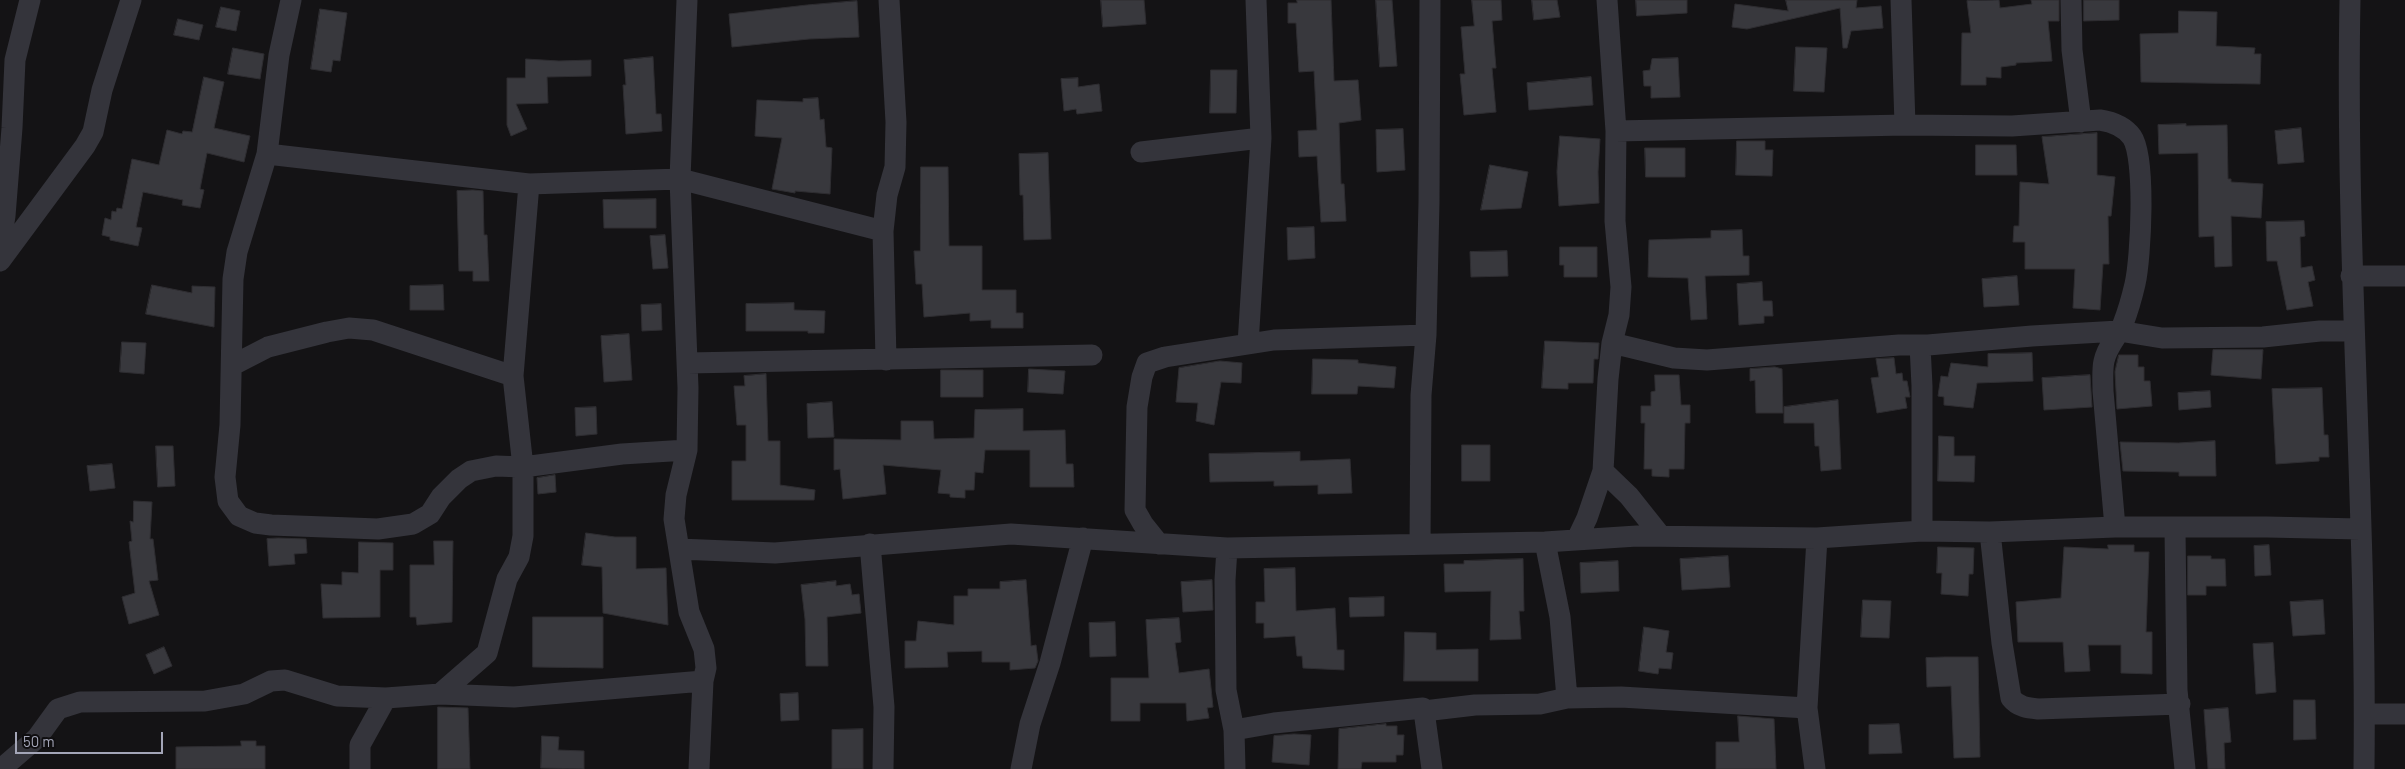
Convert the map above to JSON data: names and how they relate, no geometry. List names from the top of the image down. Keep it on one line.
{"scale_bar":"50 m"}
